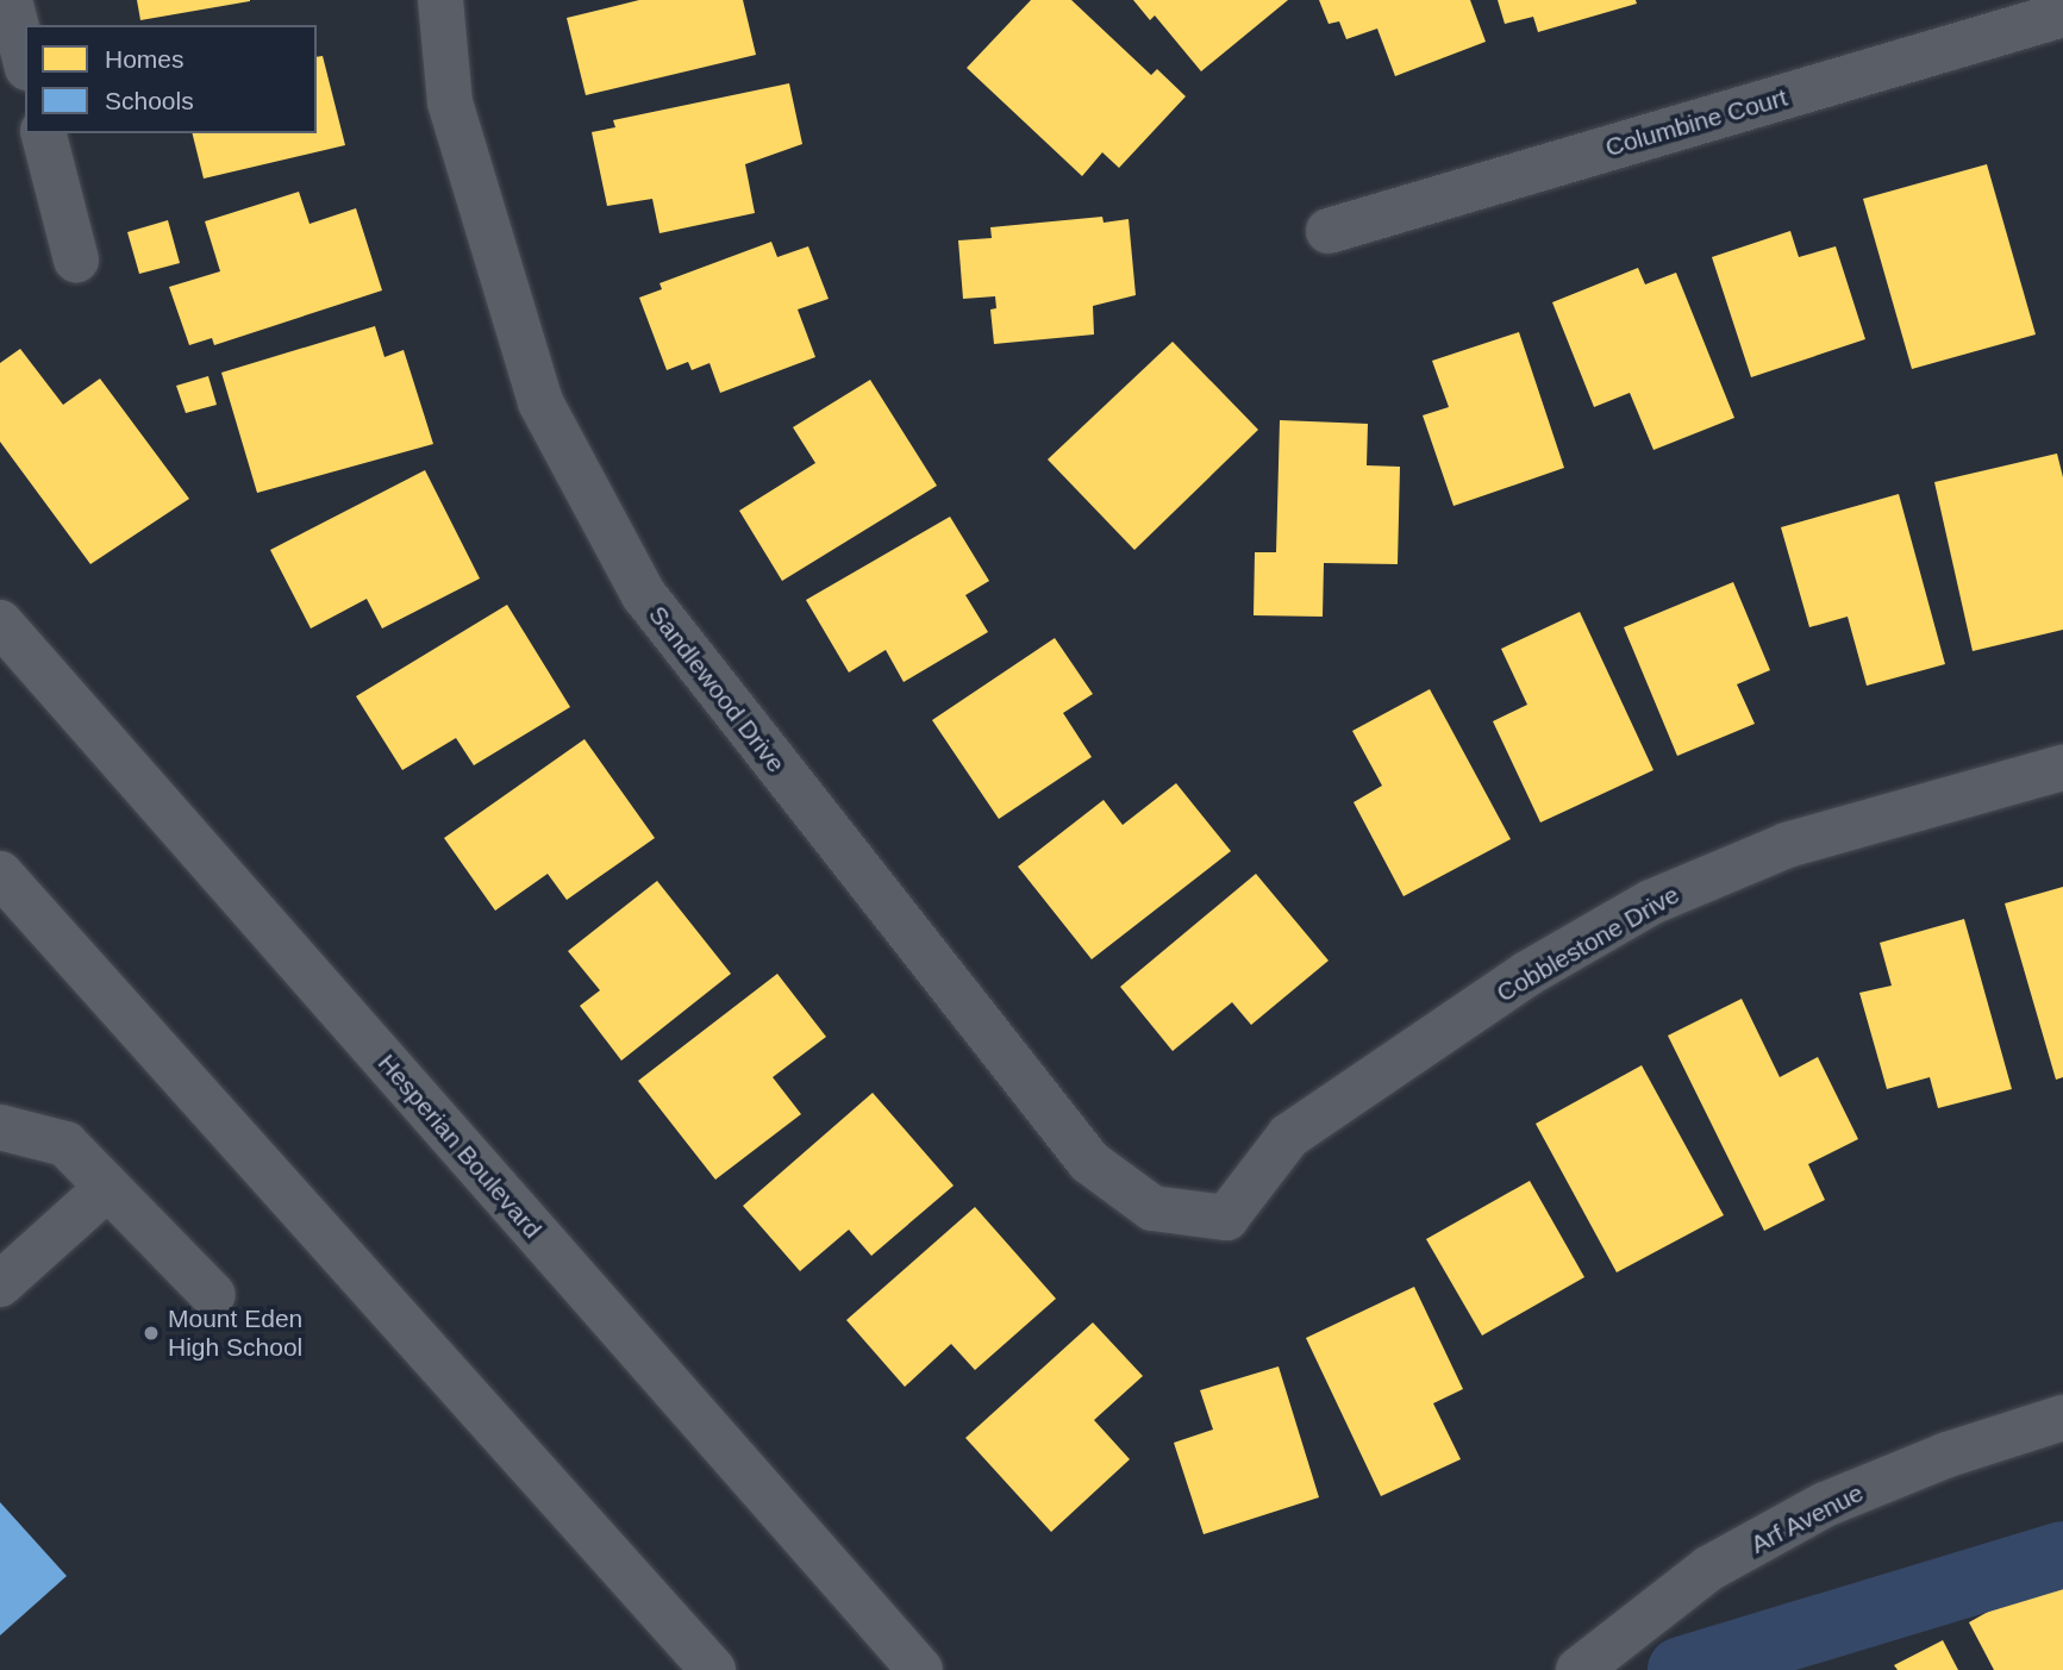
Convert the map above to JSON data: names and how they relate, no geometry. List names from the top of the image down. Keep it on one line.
{"streets":{"main road":["Hesperian Boulevard"],"street":["Columbine Court","Sandlewood Drive","Cobblestone Drive","Arf Avenue"]},"crossings":[["Sandlewood Drive","Cobblestone Drive"]],"places":["Mount Eden High School"],"legend":["Homes","Schools"]}
